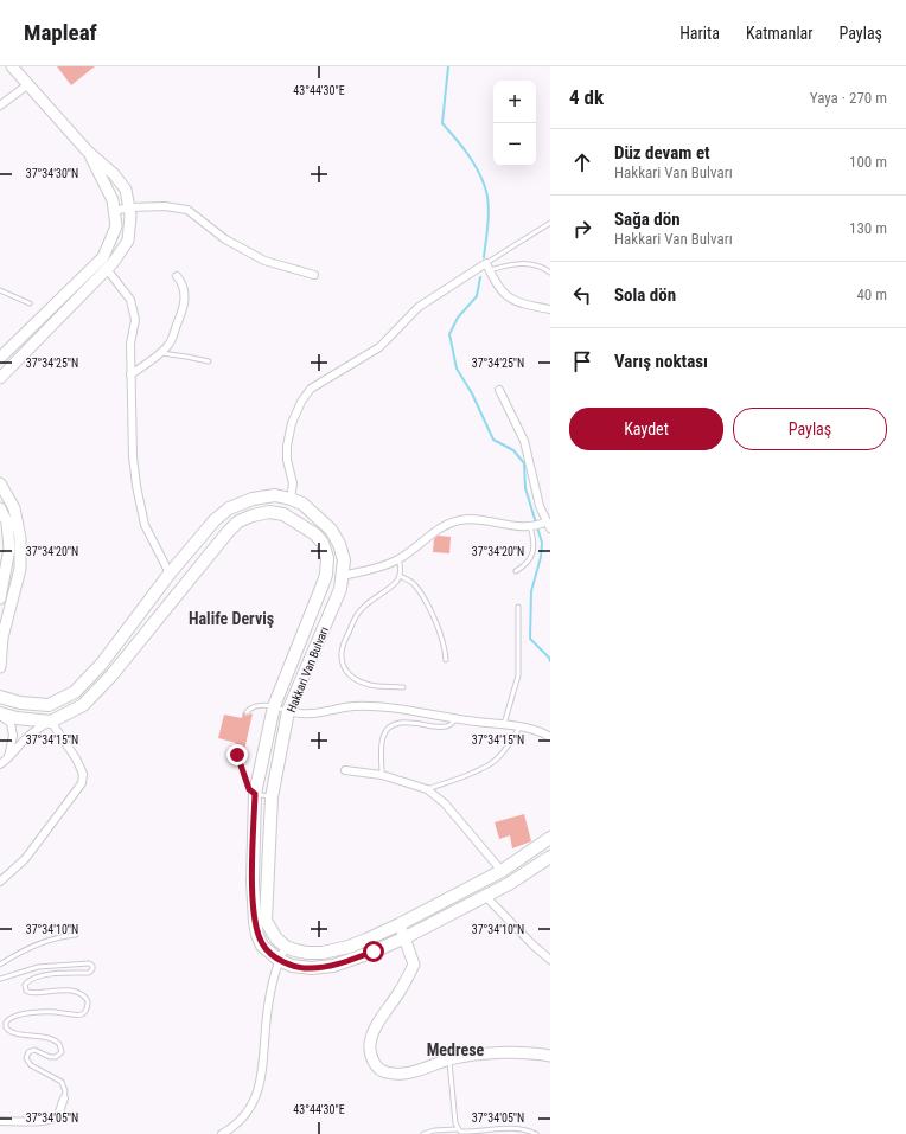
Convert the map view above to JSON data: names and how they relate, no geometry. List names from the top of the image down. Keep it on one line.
{"streets":{"main road":["Hakkari Van Bulvarı"]},"districts":["Halife Derviş","Medrese"],"page":{"header":"Mapleaf","nav":["Harita","Katmanlar","Paylaş"],"heading":["4 dk","Yaya · 270 m"],"map_buttons":["+","−"],"list":[["Düz devam et","Hakkari Van Bulvarı","100 m"],["Sağa dön","Hakkari Van Bulvarı","130 m"],["Sola dön","40 m"],"Varış noktası"],"buttons":["Kaydet","Paylaş"]},"coordinates":["43°44'30\"E","37°34'30\"N","37°34'25\"N","37°34'20\"N","37°34'15\"N","37°34'10\"N","37°34'05\"N"]}
